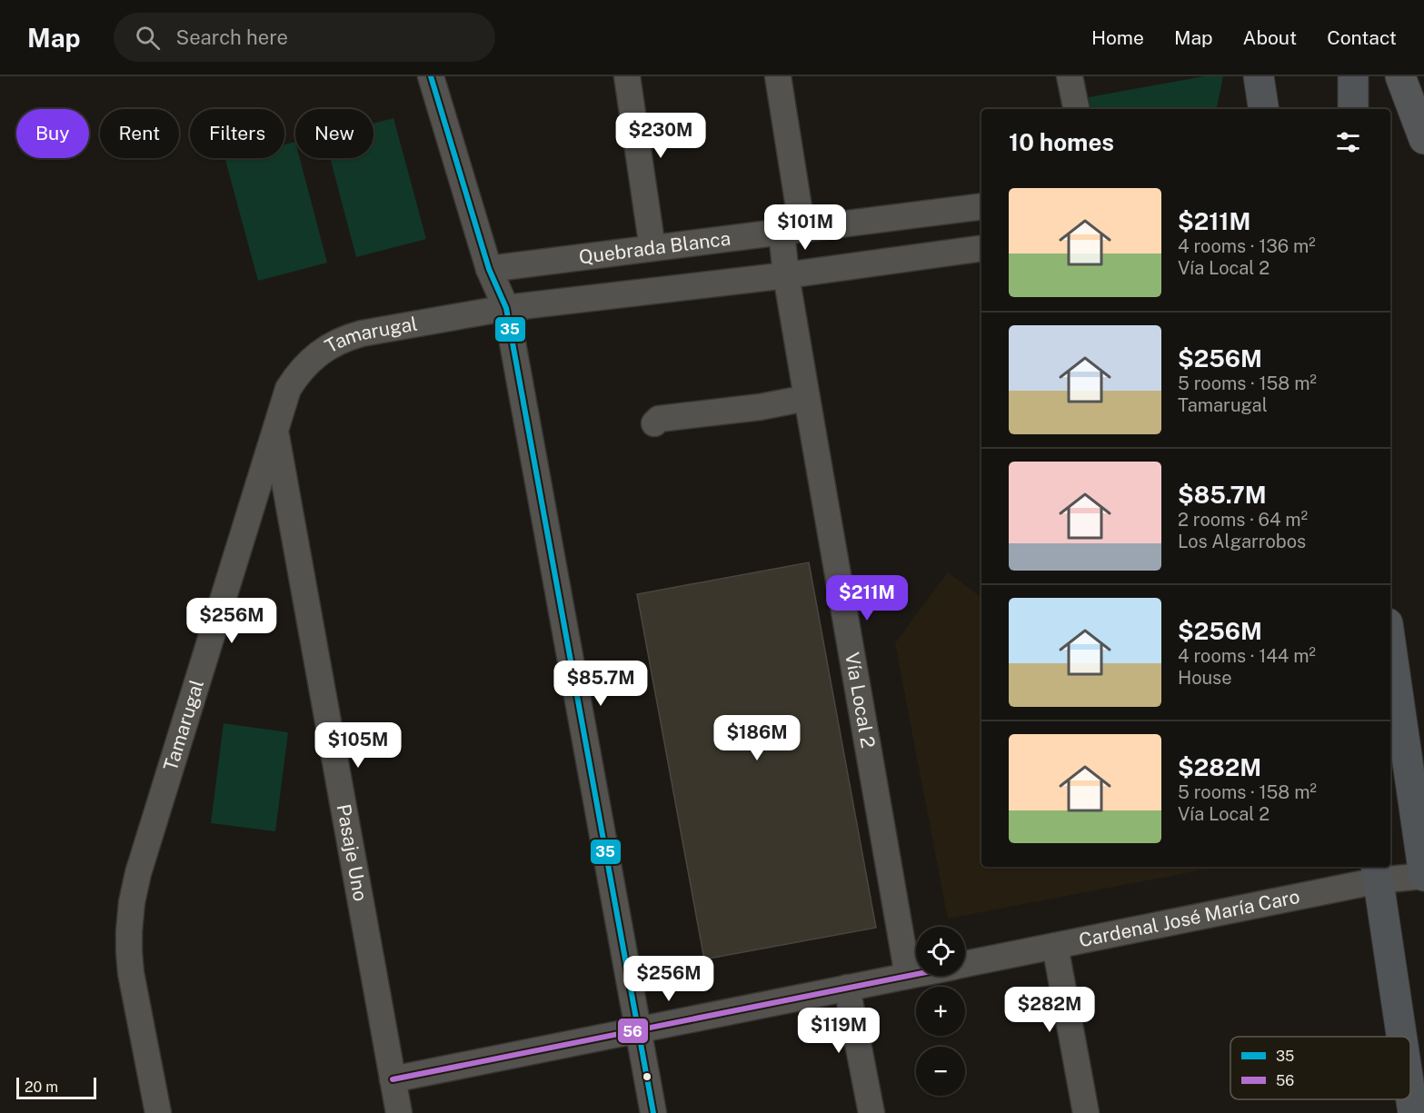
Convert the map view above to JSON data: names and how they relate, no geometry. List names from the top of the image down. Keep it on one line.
{"streets":{"street":["Quebrada Blanca","Tamarugal","Vía Local 2","Pasaje Uno","Cardenal José María Caro"]},"crossings":[["Quebrada Blanca","Vía Local 2"],["Tamarugal","Pasaje Uno"],["Vía Local 2","Cardenal José María Caro"],["Pasaje Uno","Cardenal José María Caro"]],"lines":["transit line 35","transit line 56"],"legend":["35","56"],"scale_bar":"20 m","page":{"header":"Map","search":"Search here","nav":["Home","Map","About","Contact"],"chip":["Buy","Rent","Filters","New"],"heading":"10 homes","price":["$230M","$101M","$211M","$256M","$85.7M","$186M","$105M","$256M","$282M","$119M"],"list":[{"name":"$211M","note":"4 rooms · 136 m² · Vía Local 2"},{"name":"$256M","note":"5 rooms · 158 m² · Tamarugal"},{"name":"$85.7M","note":"2 rooms · 64 m² · Los Algarrobos"},{"name":"$256M","note":"4 rooms · 144 m² · House"},{"name":"$282M","note":"5 rooms · 158 m² · Vía Local 2"}],"map_buttons":["+","−"],"scale":"20 m"}}
